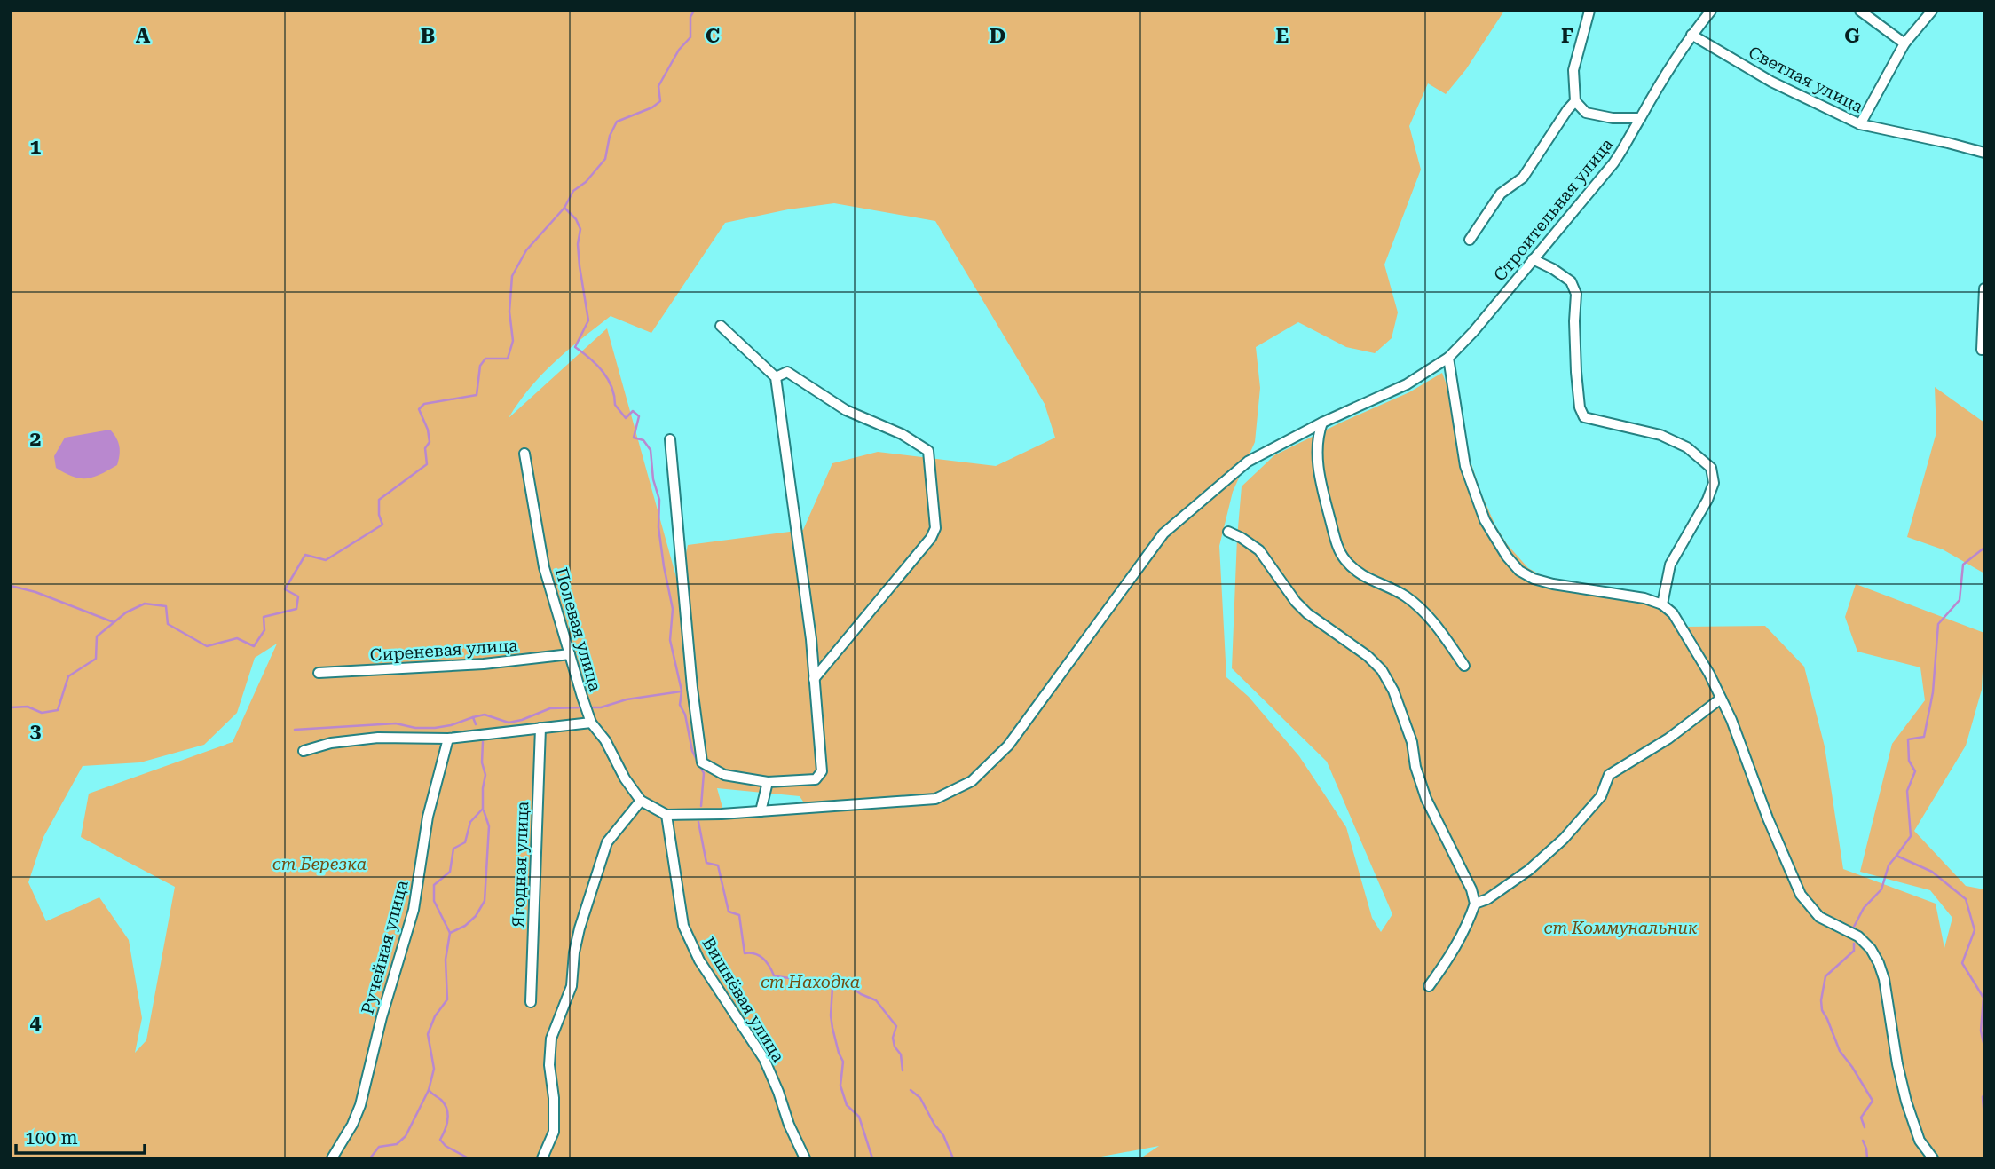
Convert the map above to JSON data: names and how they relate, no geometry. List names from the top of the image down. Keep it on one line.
{"streets":{"street":["Светлая улица","Строительная улица","Полевая улица","Сиреневая улица","Ягодная улица","Ручейная улица","Вишнёвая улица"]},"crossings":[["Светлая улица","Строительная улица"],["Строительная улица","Вишнёвая улица"],["Полевая улица","Сиреневая улица"]],"parks":["ст Березка","ст Коммунальник","ст Находка"],"scale_bar":"100 m","grid":{"columns":["A","B","C","D","E","F","G"],"rows":["1","2","3","4"]}}
